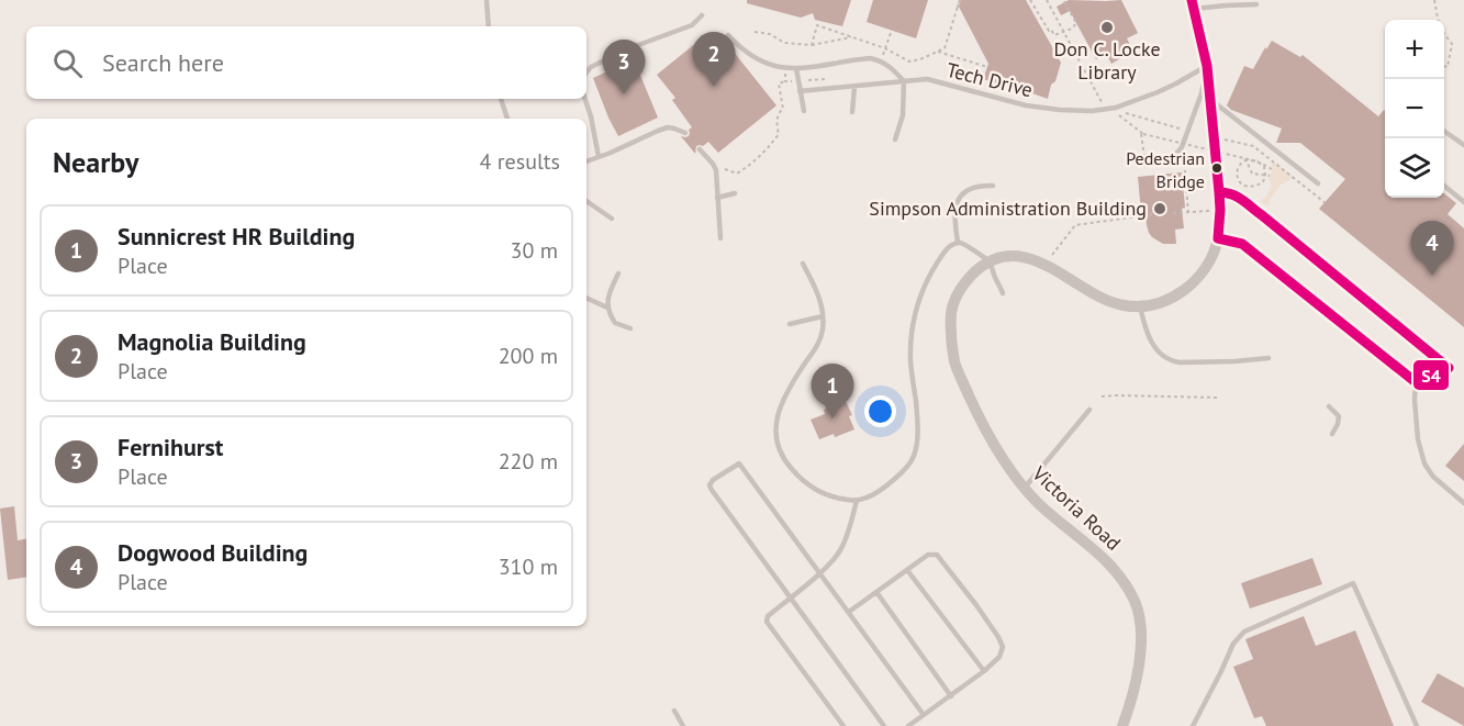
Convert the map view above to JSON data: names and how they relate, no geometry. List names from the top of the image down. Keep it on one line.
{"streets":{"street":["Victoria Road"],"lane":["Tech Drive"]},"places":["Don C. Locke Library","Pedestrian Bridge","Simpson Administration Building"],"lines":["transit line S4"],"page":{"map_buttons":["+","−"],"search":"Search here","pins":["2","3","4","1"],"heading":["Nearby","4 results"],"list":[{"mark":"1","name":"Sunnicrest HR Building","note":"Place","value":"30 m"},{"mark":"2","name":"Magnolia Building","note":"Place","value":"200 m"},{"mark":"3","name":"Fernihurst","note":"Place","value":"220 m"},{"mark":"4","name":"Dogwood Building","note":"Place","value":"310 m"}]}}
